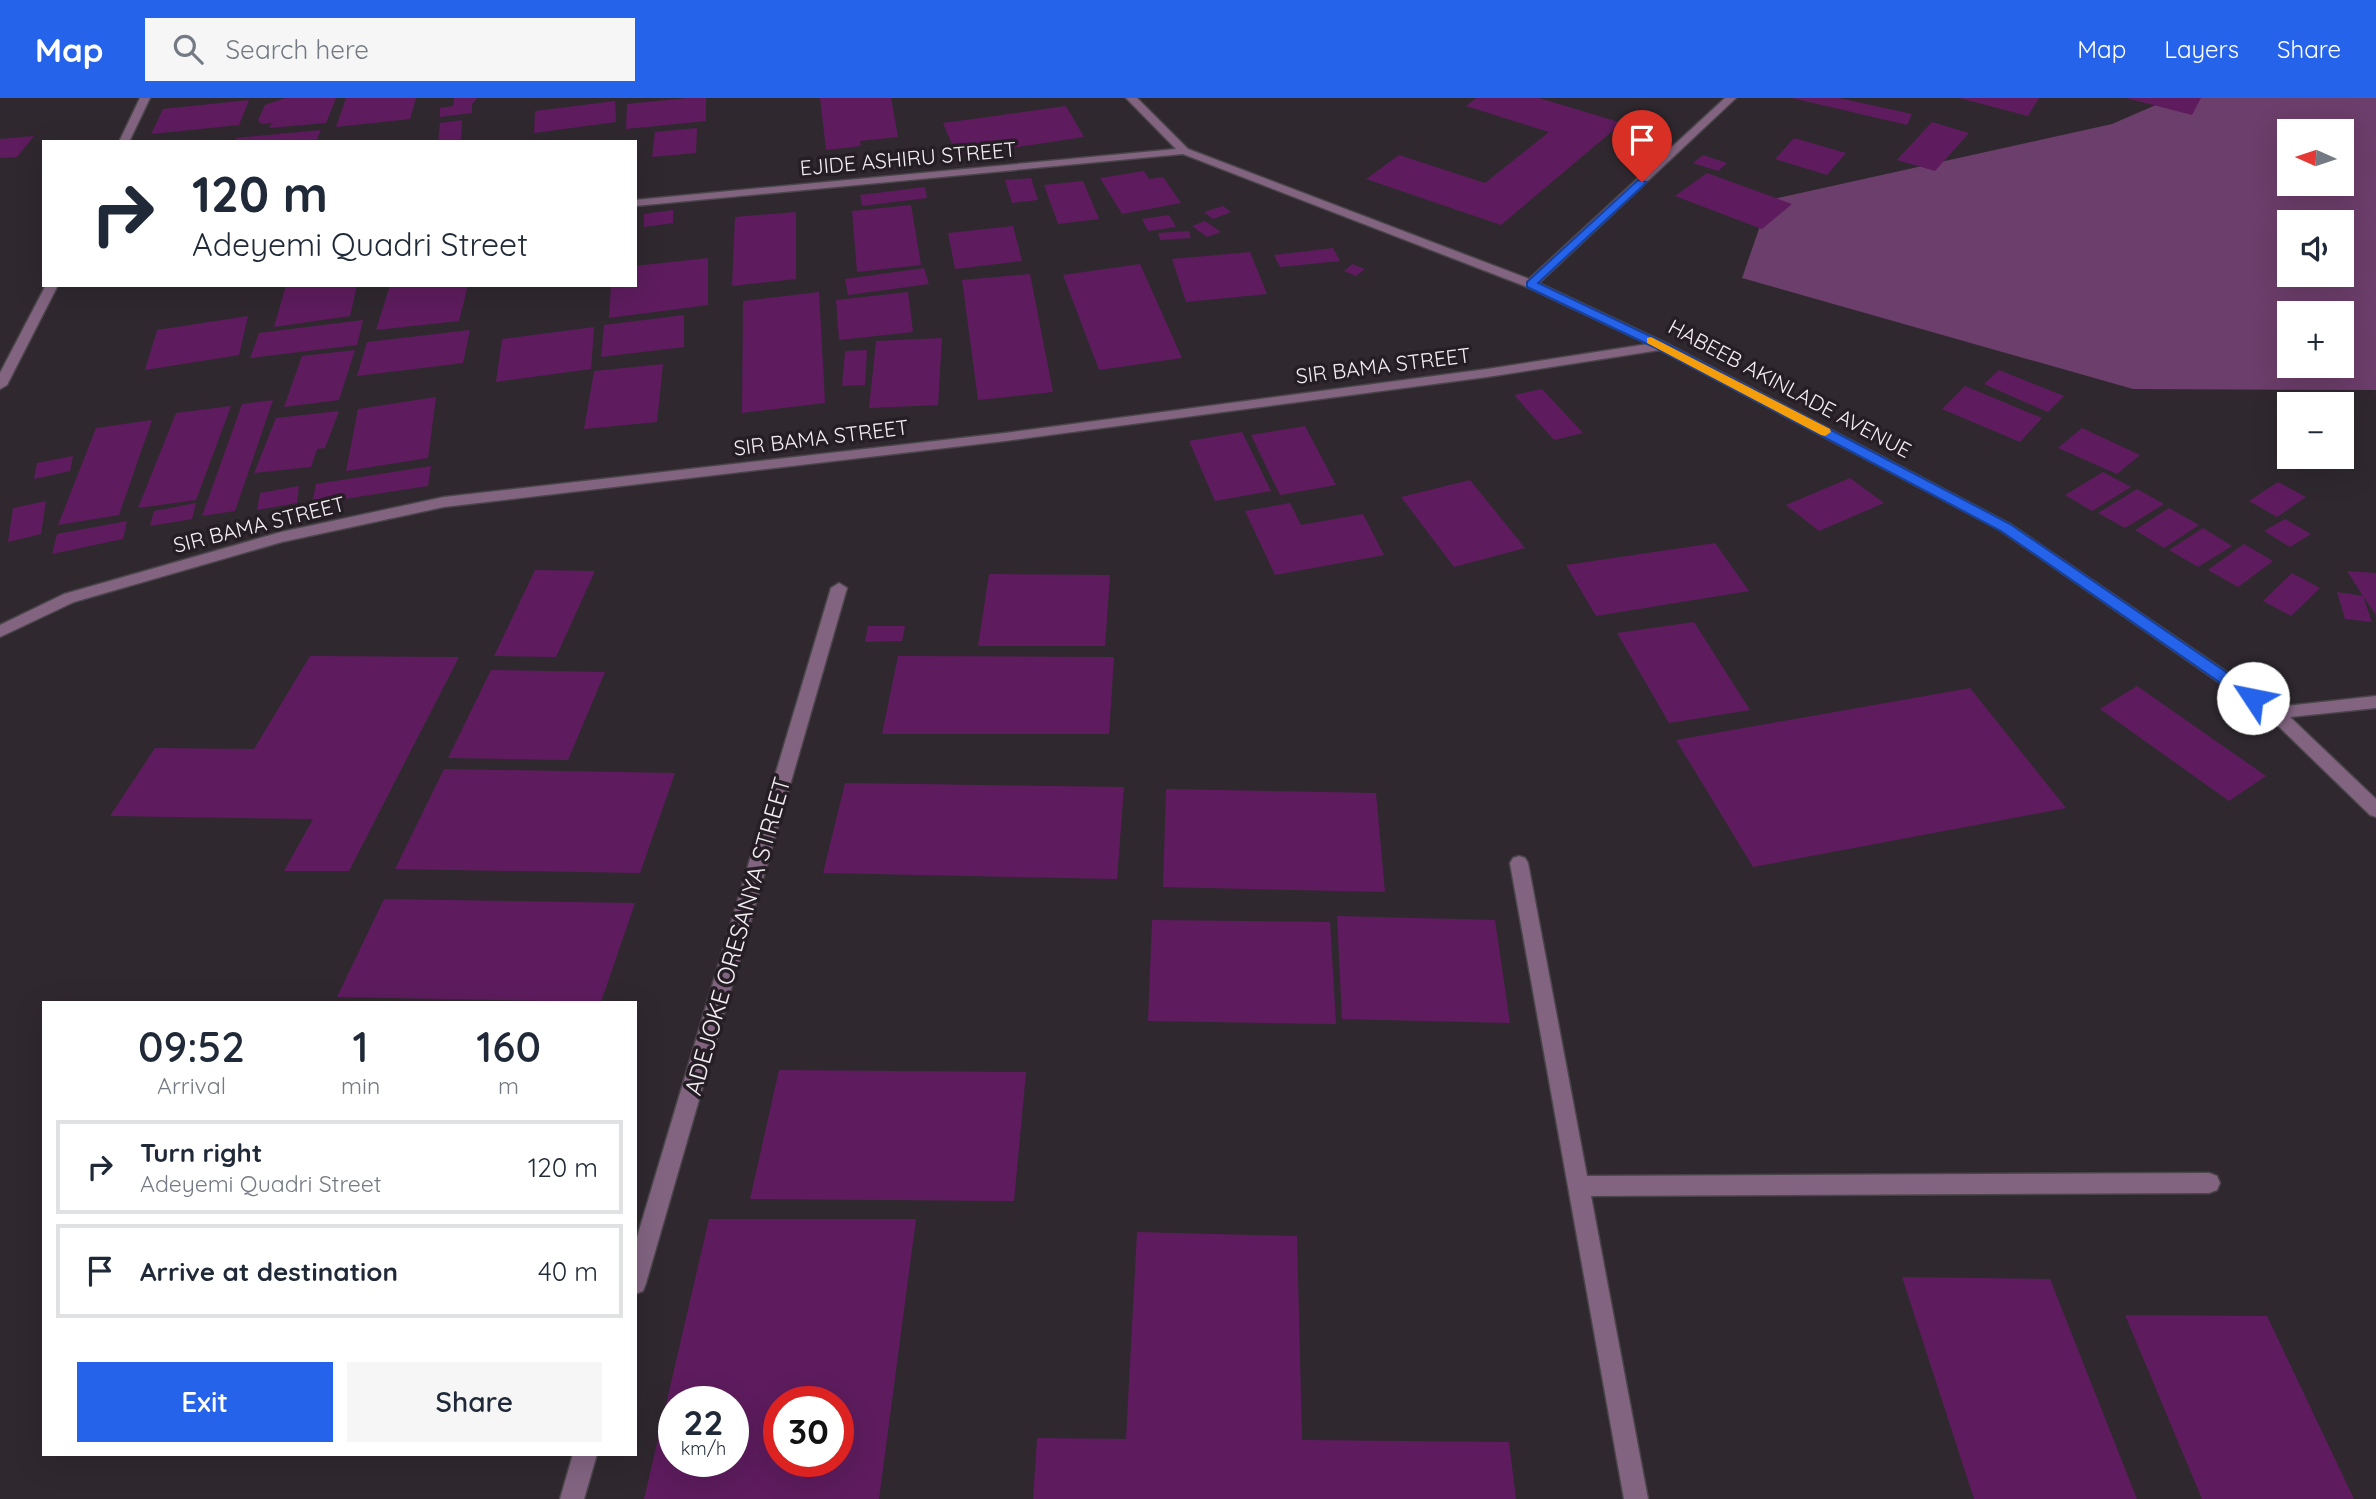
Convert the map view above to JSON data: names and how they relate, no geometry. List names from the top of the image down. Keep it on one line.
{"streets":{"street":["EJIDE ASHIRU STREET","SIR BAMA STREET","HABEEB AKINLADE AVENUE","ADEJOKE ORESANYA STREET"]},"crossings":[["EJIDE ASHIRU STREET","HABEEB AKINLADE AVENUE"],["SIR BAMA STREET","HABEEB AKINLADE AVENUE"]],"north":"left","page":{"header":"Map","search":"Search here","nav":["Map","Layers","Share"],"map_buttons":["+","−"],"turn":["120 m","Adeyemi Quadri Street"],"eta":["09:52","Arrival","1","min","160","m"],"list":[{"name":"Turn right","note":"Adeyemi Quadri Street","value":"120 m"},{"name":"Arrive at destination","value":"40 m"}],"buttons":["Exit","Share"],"speed":"22 km/h","limit":"30"}}
